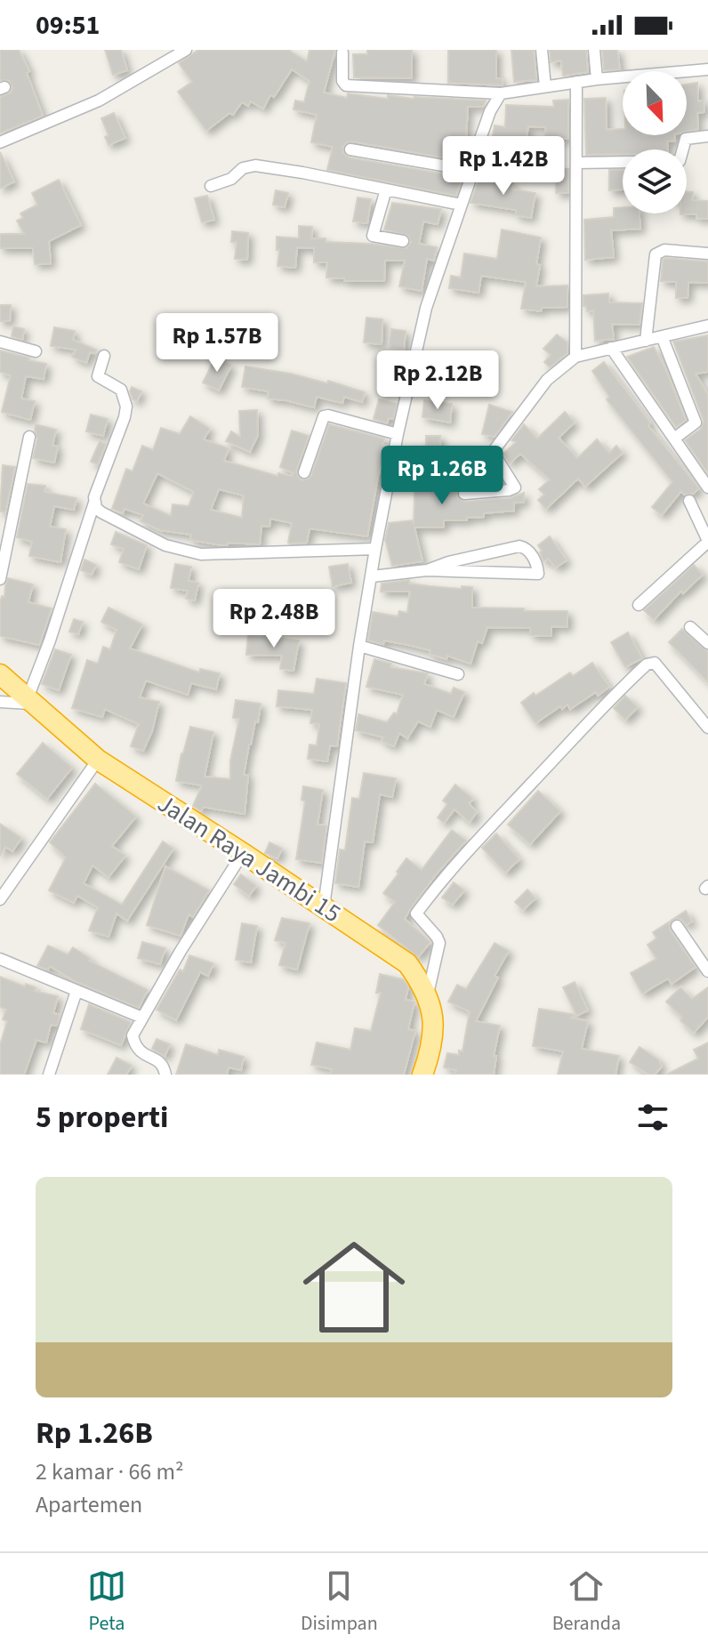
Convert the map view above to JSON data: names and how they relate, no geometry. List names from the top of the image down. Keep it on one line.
{"streets":{"highway":["Jalan Raya Jambi 15"]},"north":"bottom right","page":{"status":"09:51","price":["Rp 1.42B","Rp 1.57B","Rp 2.12B","Rp 1.26B","Rp 2.48B"],"heading":"5 properti","list":[{"name":"Rp 1.26B","note":"2 kamar · 66 m² · Apartemen"}],"tabs":["Peta","Disimpan","Beranda"]}}
